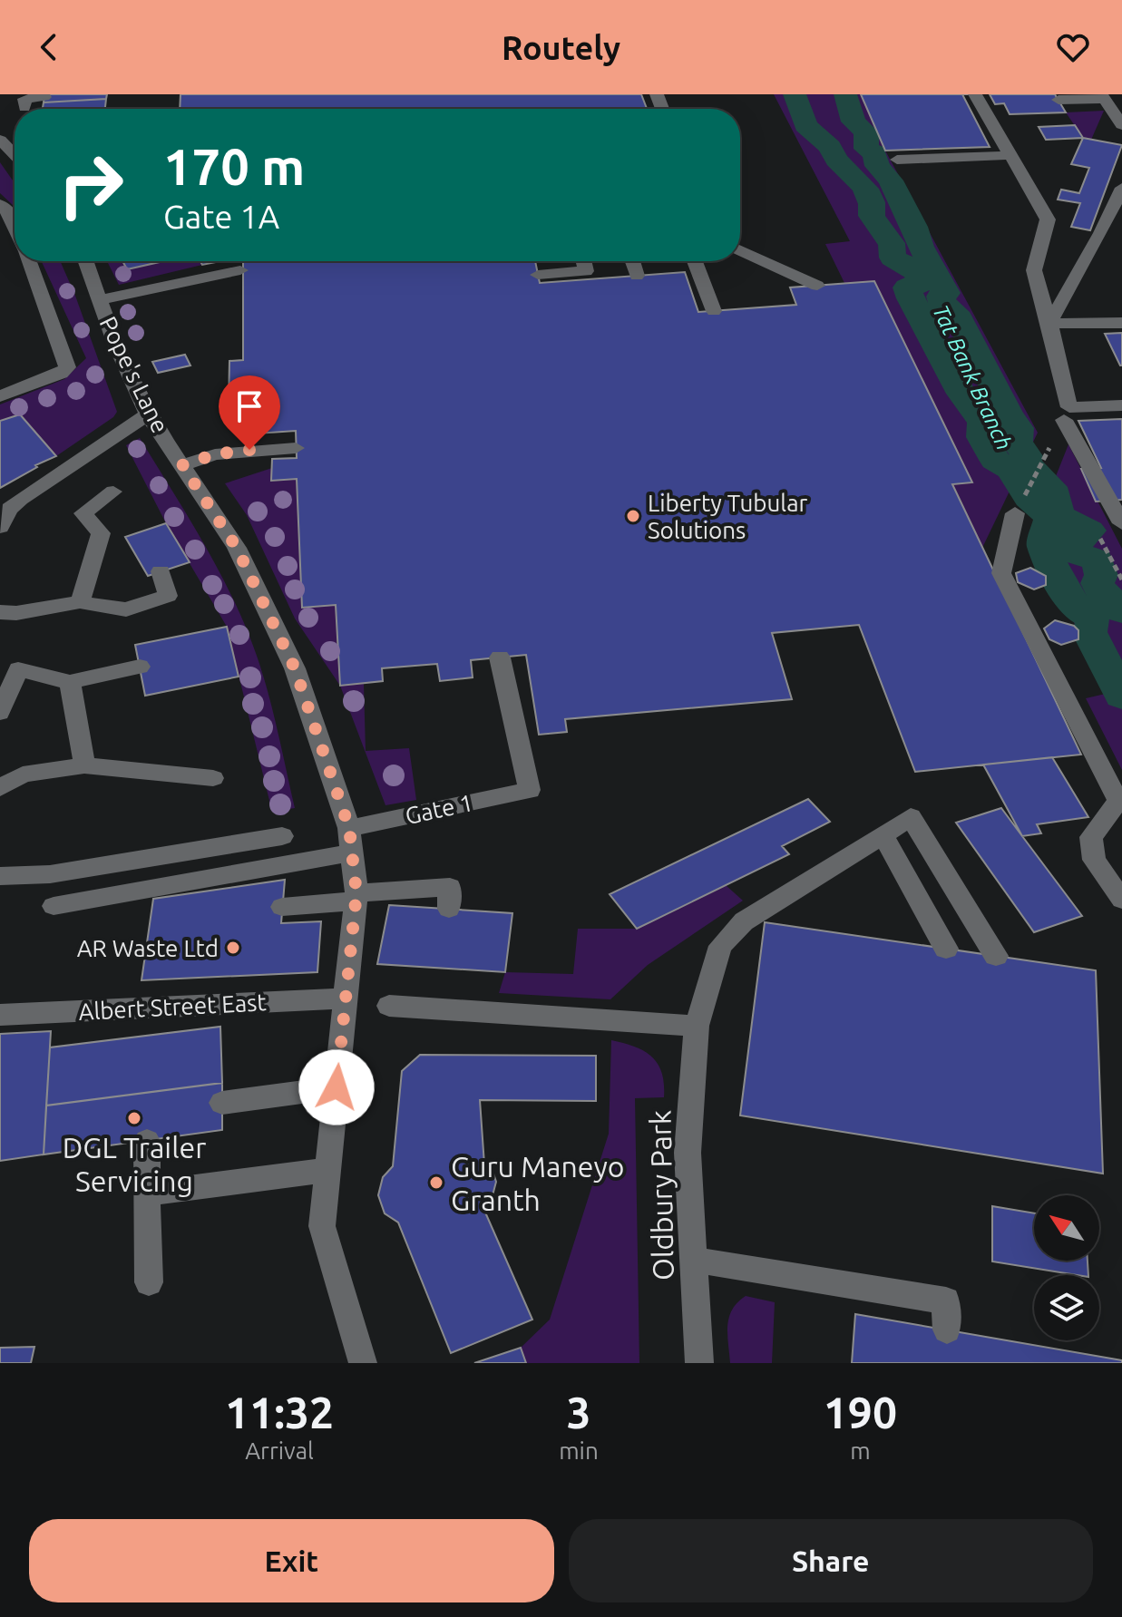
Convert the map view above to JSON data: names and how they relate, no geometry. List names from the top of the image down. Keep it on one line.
{"streets":{"street":["Pope's Lane","Gate 1","Albert Street East","Oldbury Park"]},"crossings":[["Pope's Lane","Gate 1"],["Pope's Lane","Albert Street East"]],"water":["Tat Bank Branch"],"places":["Liberty Tubular Solutions","AR Waste Ltd","DGL Trailer Servicing","Guru Maneyo Granth"],"north":"top left","page":{"header":"Routely","turn":["170 m","Gate 1A"],"eta":["11:32","Arrival","3","min","190","m"],"buttons":["Exit","Share"]}}
